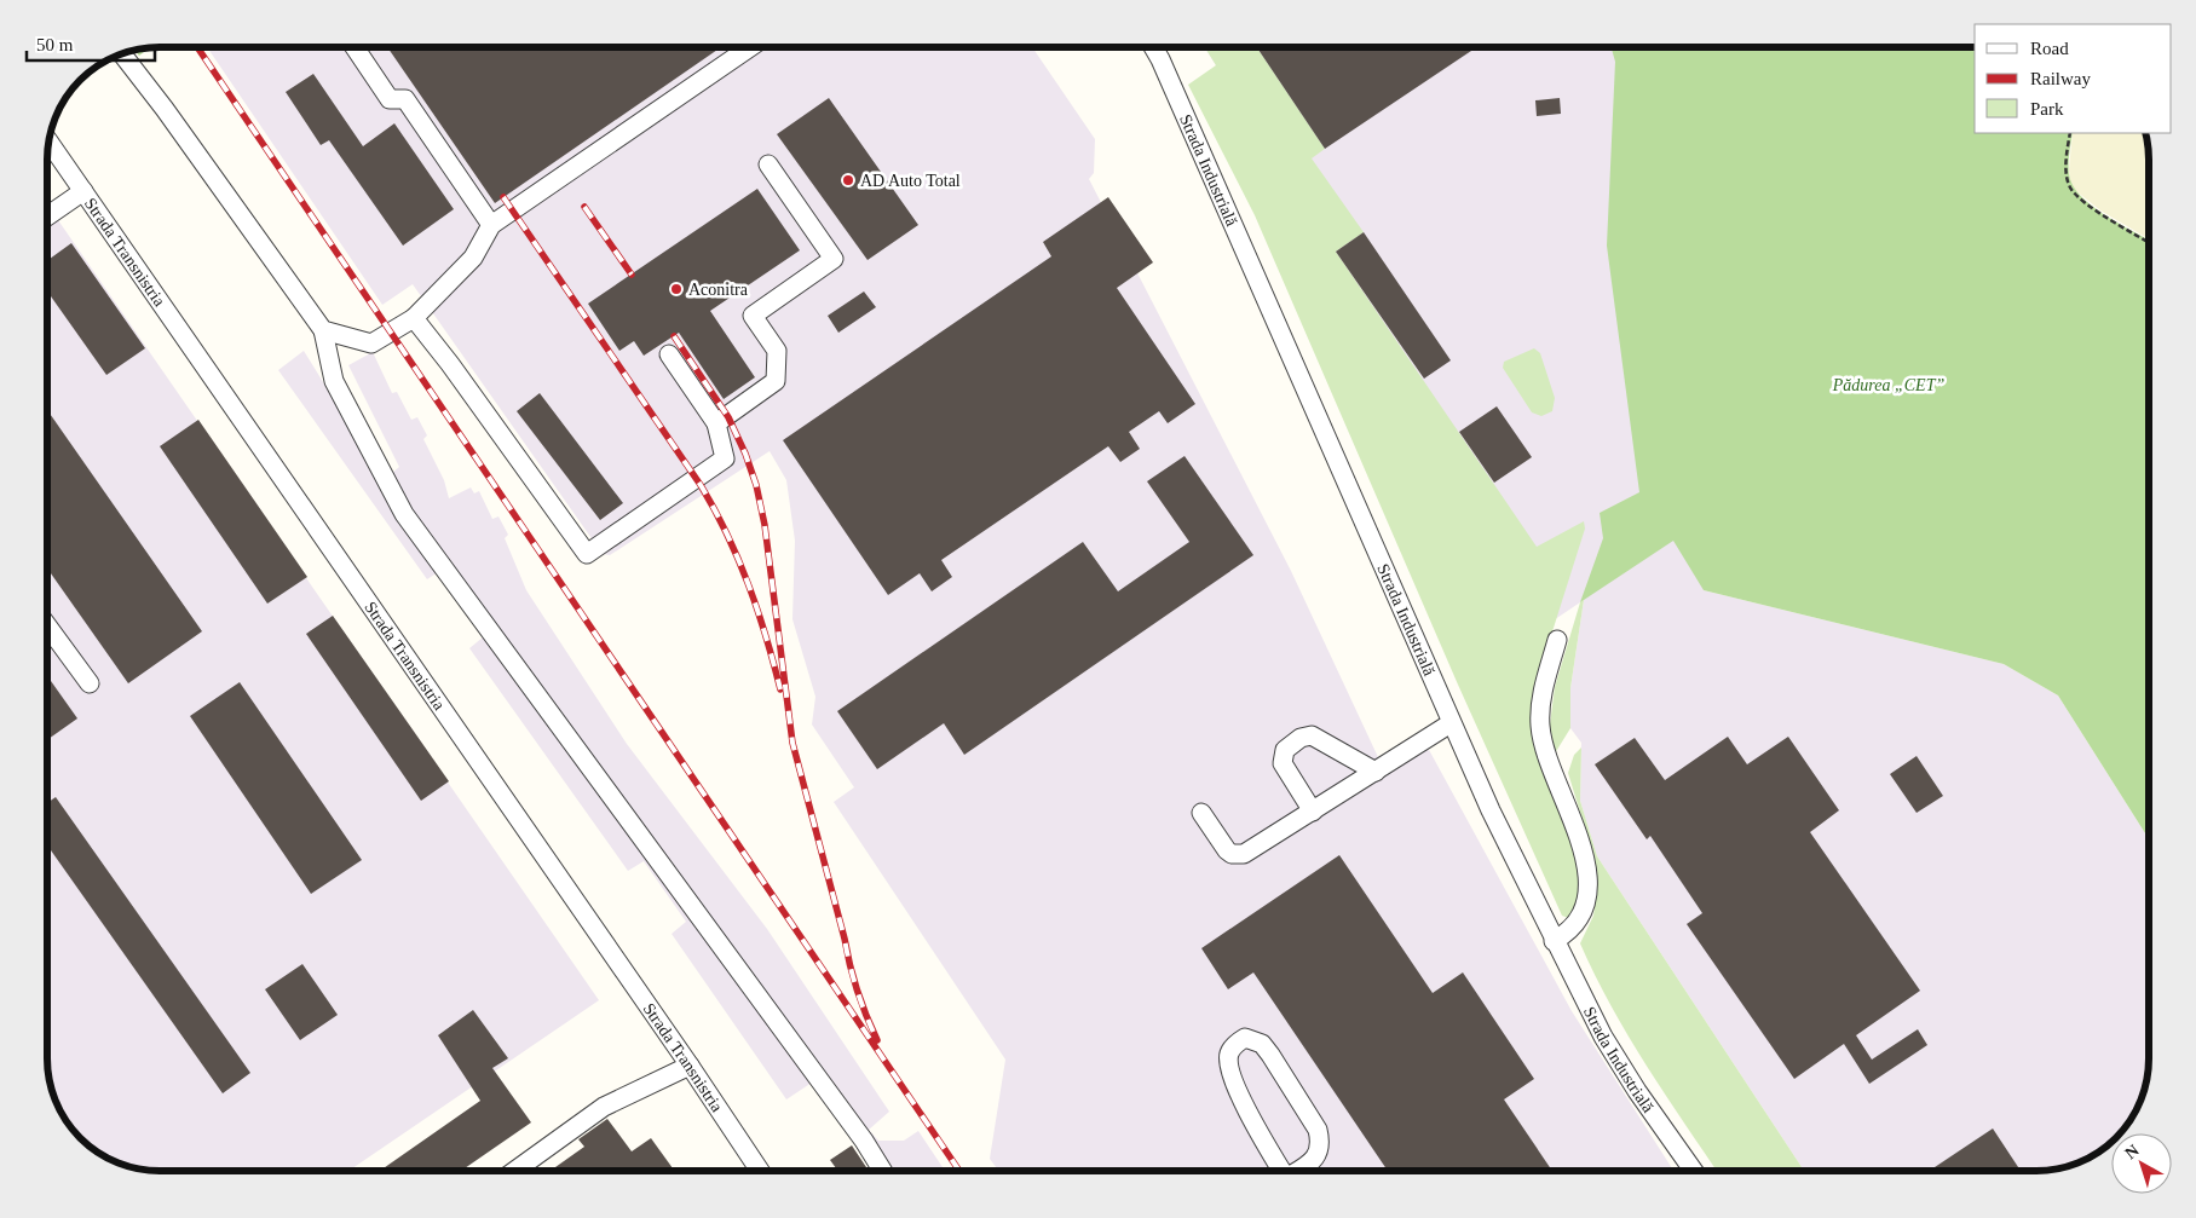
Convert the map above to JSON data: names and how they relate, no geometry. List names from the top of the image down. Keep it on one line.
{"streets":{"street":["Strada Industrială","Strada Transnistria"]},"parks":["Pădurea „CET”"],"places":["AD Auto Total","Aconitra"],"legend":["Road","Railway","Park"],"scale_bar":"50 m","north":"top left"}
